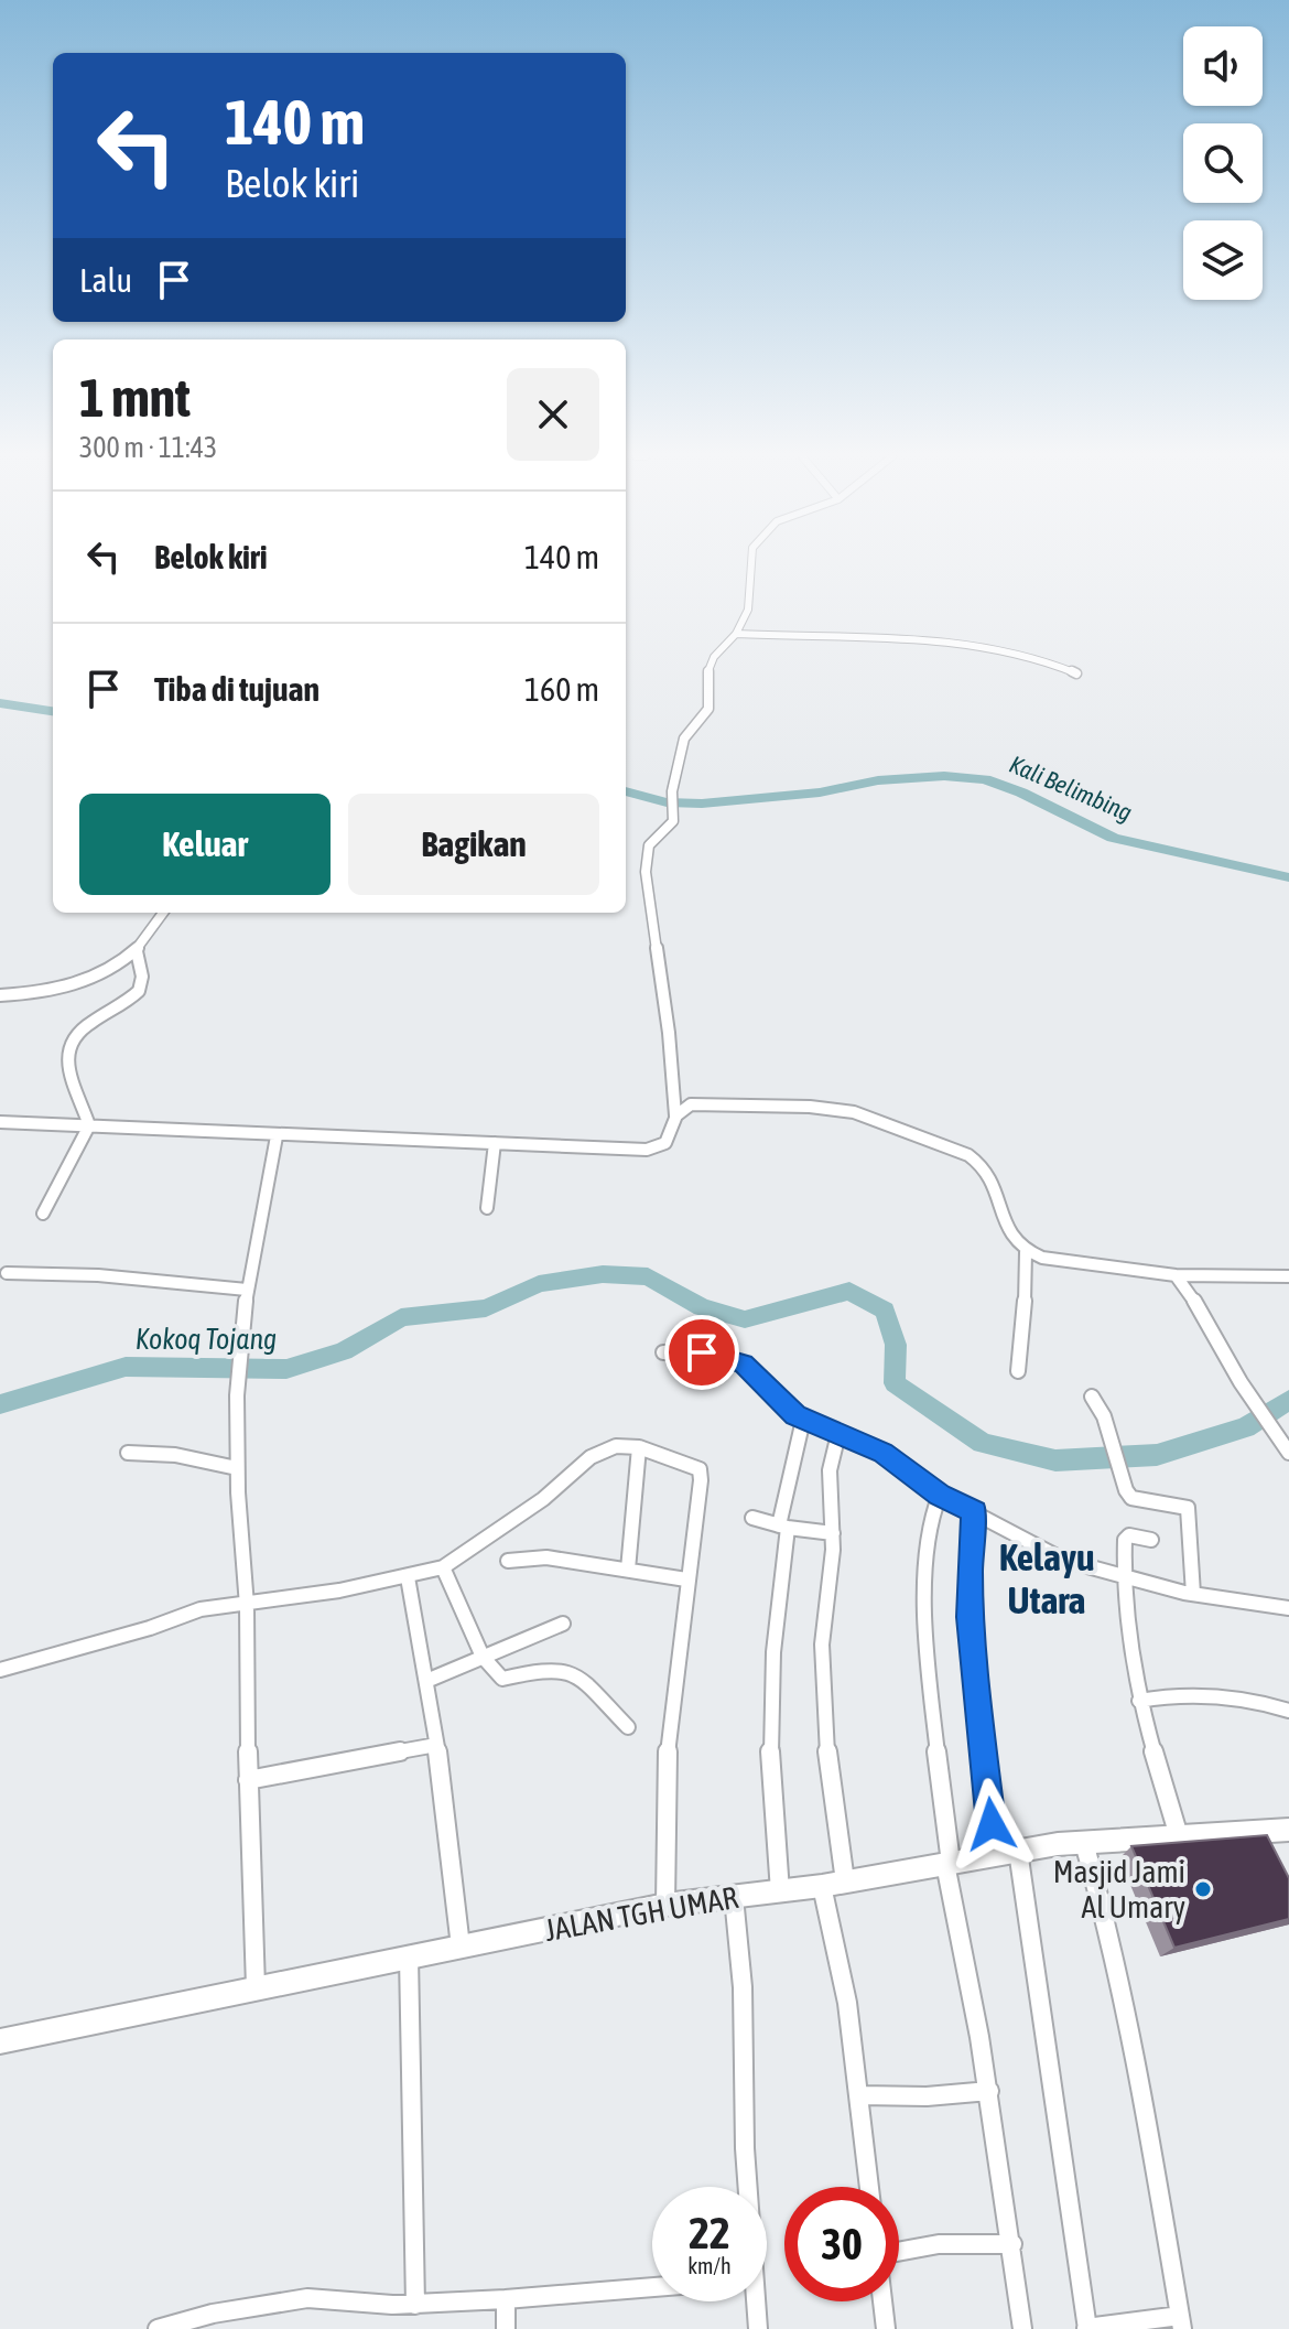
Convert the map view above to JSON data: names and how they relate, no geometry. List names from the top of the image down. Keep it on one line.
{"streets":{"main road":["JALAN TGH UMAR"]},"districts":["Kelayu Utara"],"water":["Kali Belimbing","Kokoq Tojang"],"places":["Masjid Jami Al Umary"],"page":{"turn":["140 m","Belok kiri"],"then":"Lalu","heading":["1 mnt","300 m · 11:43"],"list":[{"name":"Belok kiri","value":"140 m"},{"name":"Tiba di tujuan","value":"160 m"}],"buttons":["Keluar","Bagikan"],"speed":"22 km/h","limit":"30"}}
